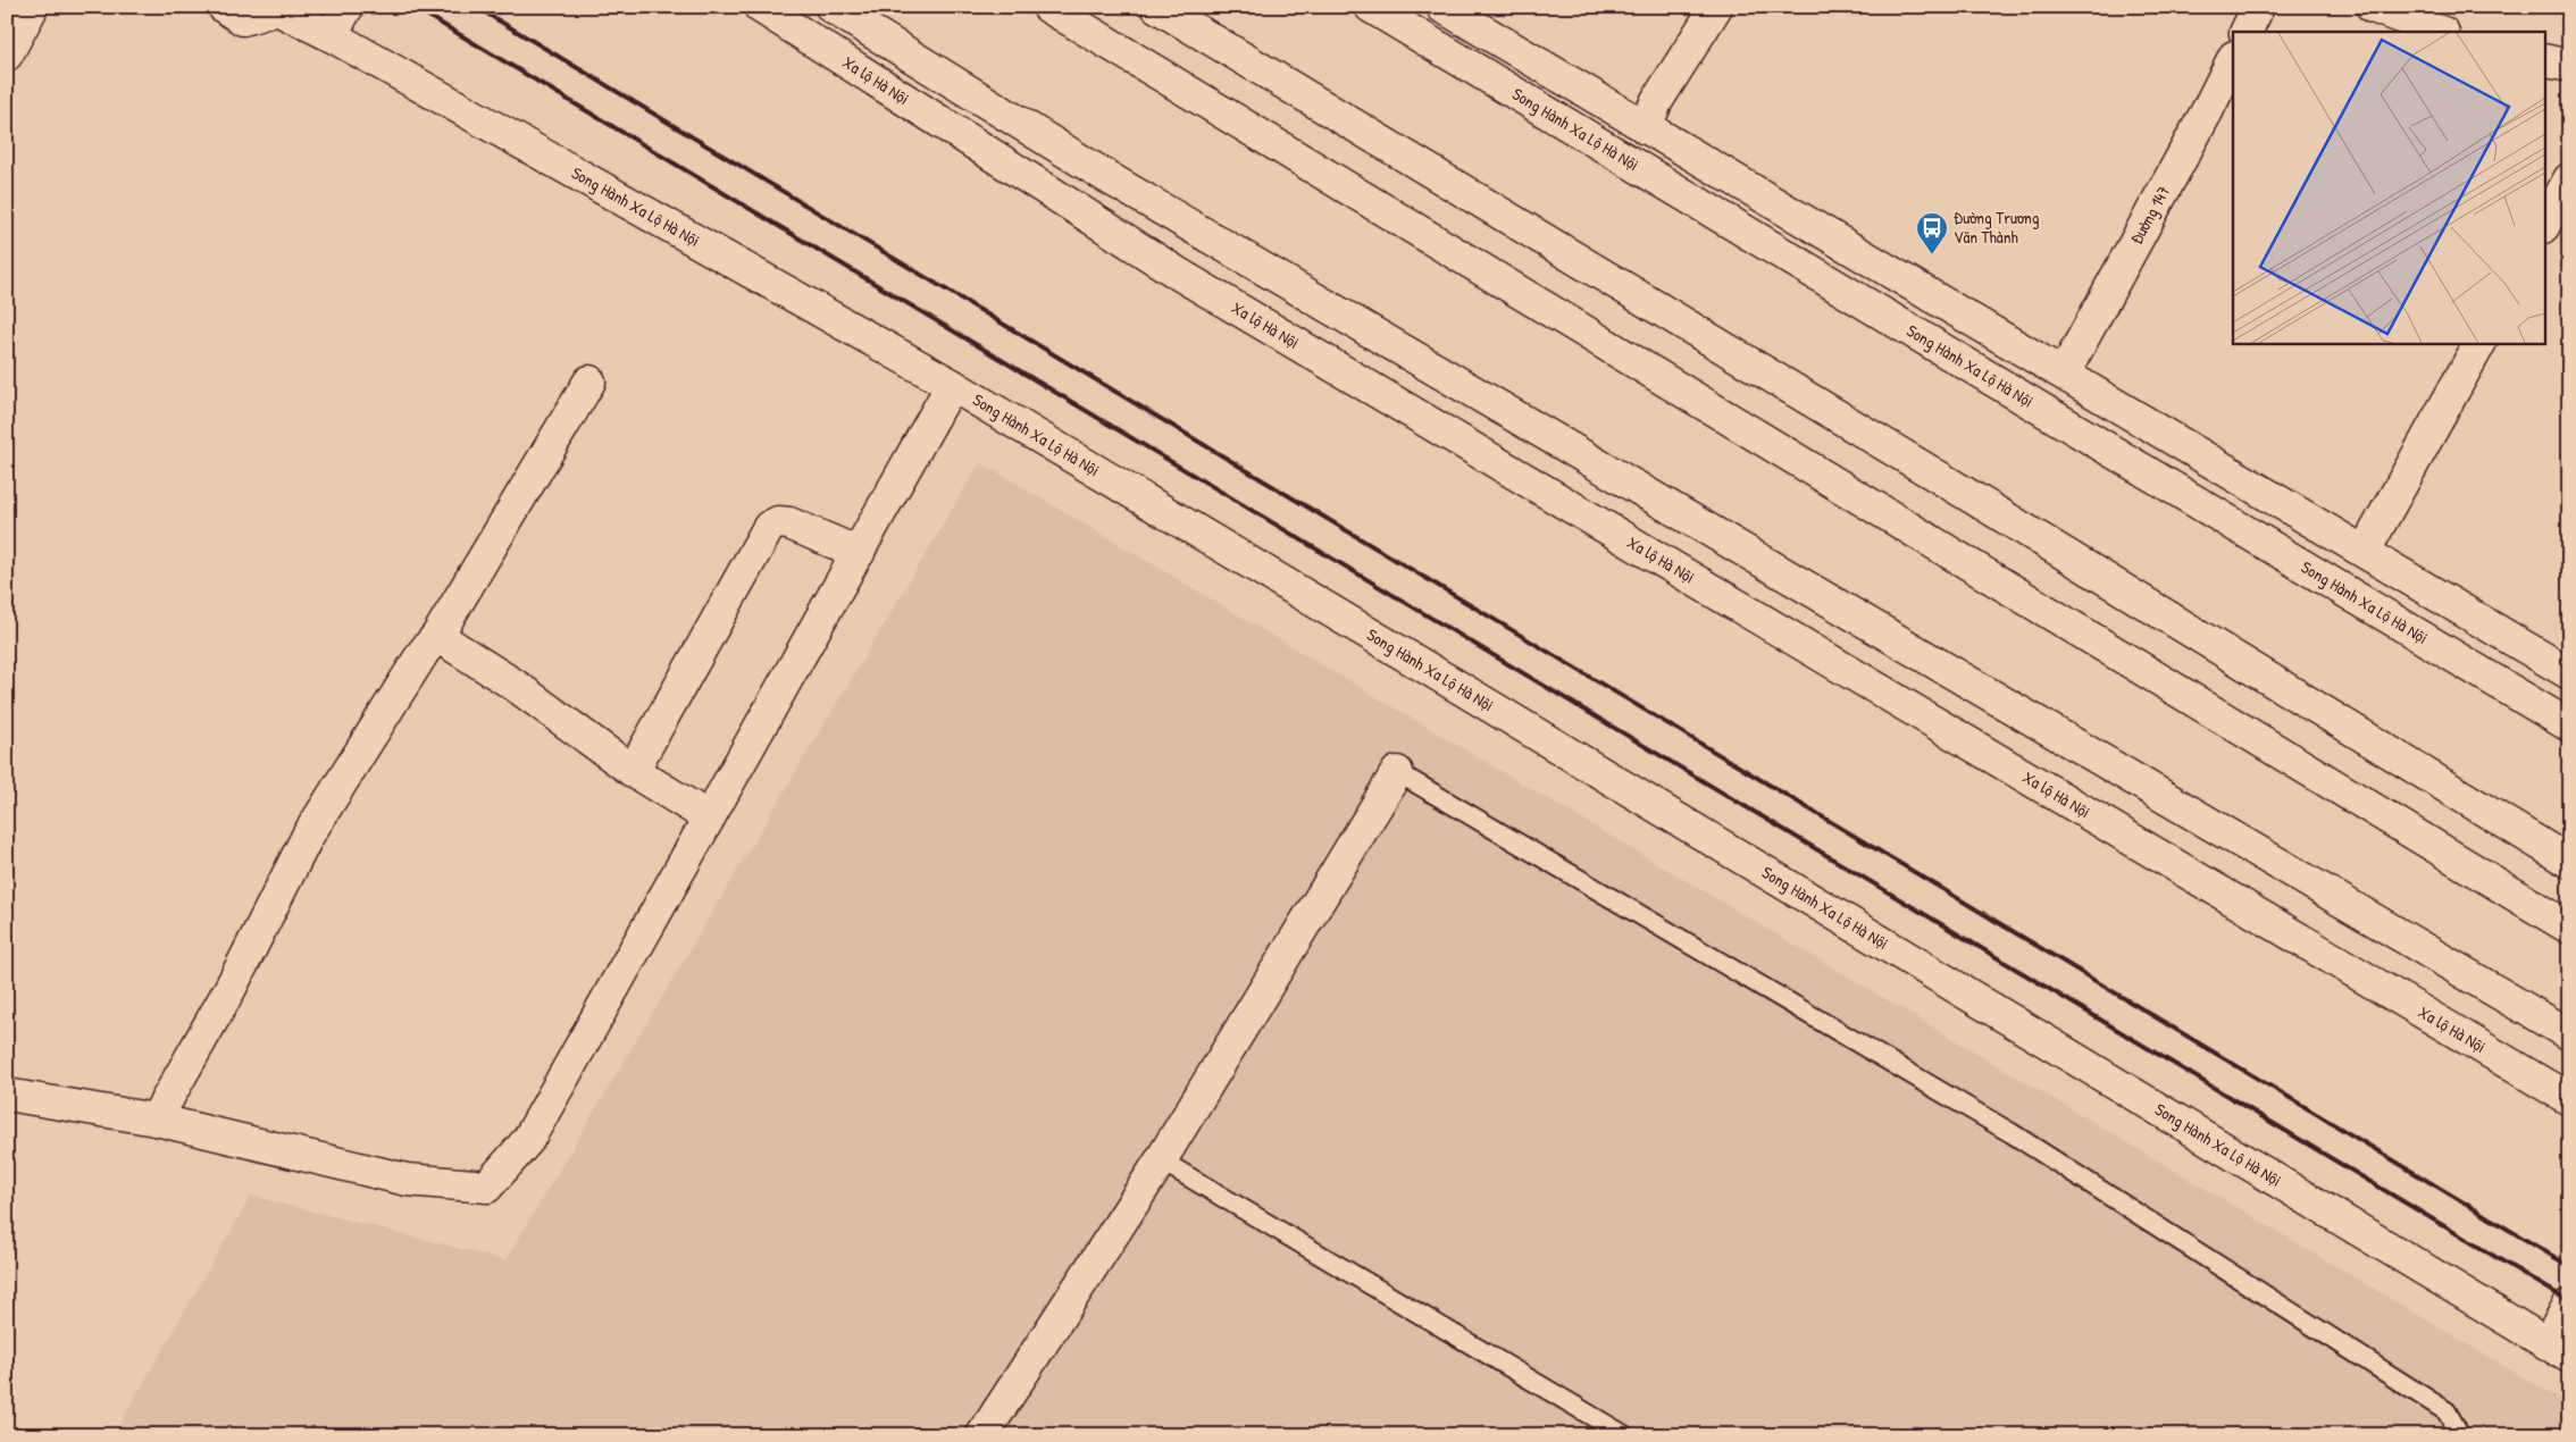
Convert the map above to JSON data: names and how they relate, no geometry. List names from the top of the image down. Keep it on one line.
{"streets":{"main road":["Xa lộ Hà Nội","Song Hành Xa Lộ Hà Nội","Đường 147"]},"places":{"bus stop":["Đường Trương Văn Thành"]}}
